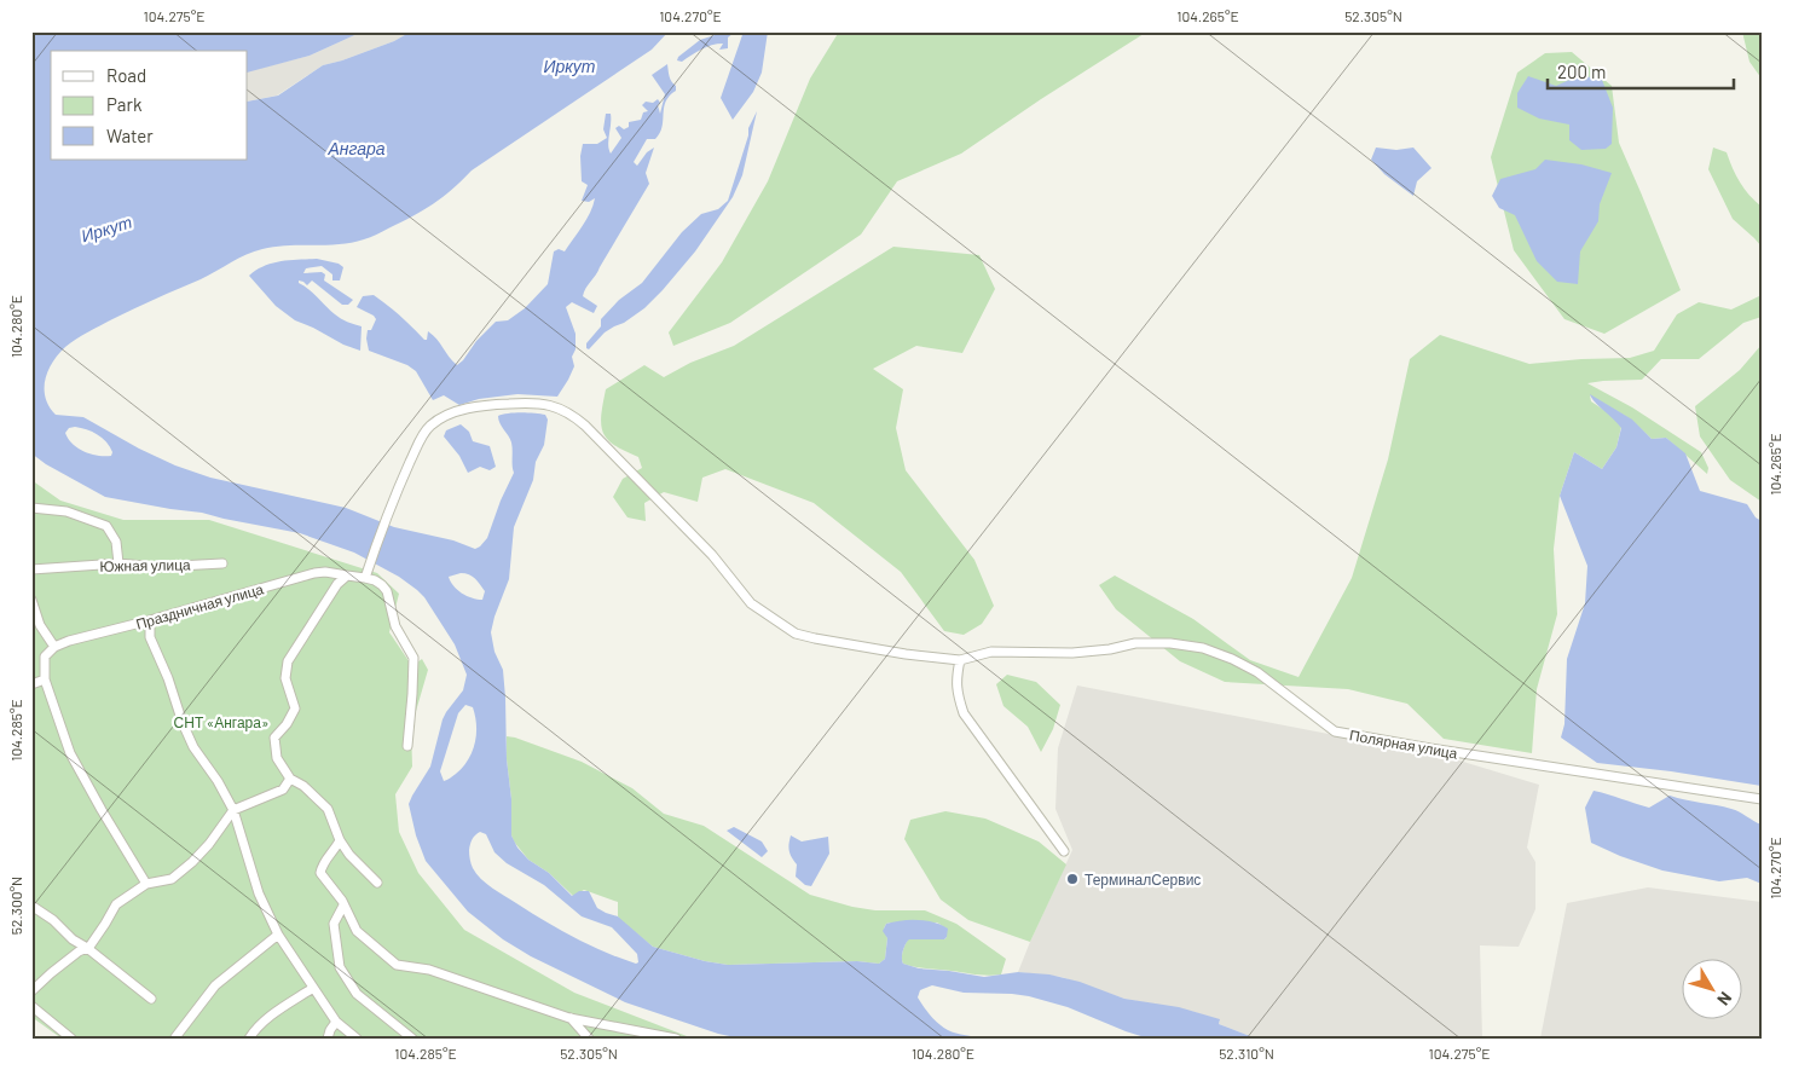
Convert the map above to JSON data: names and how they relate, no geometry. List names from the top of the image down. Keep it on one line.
{"streets":{"street":["Южная улица","Праздничная улица","Полярная улица"]},"water":["Иркут","Ангара"],"parks":["СНТ «Ангара»"],"places":["ТерминалСервис"],"legend":["Road","Park","Water"],"scale_bar":"200 m","north":"bottom right","coordinates":["104.275°E","104.270°E","104.265°E","52.305°N","104.280°E","104.285°E","52.300°N","52.310°N"]}
